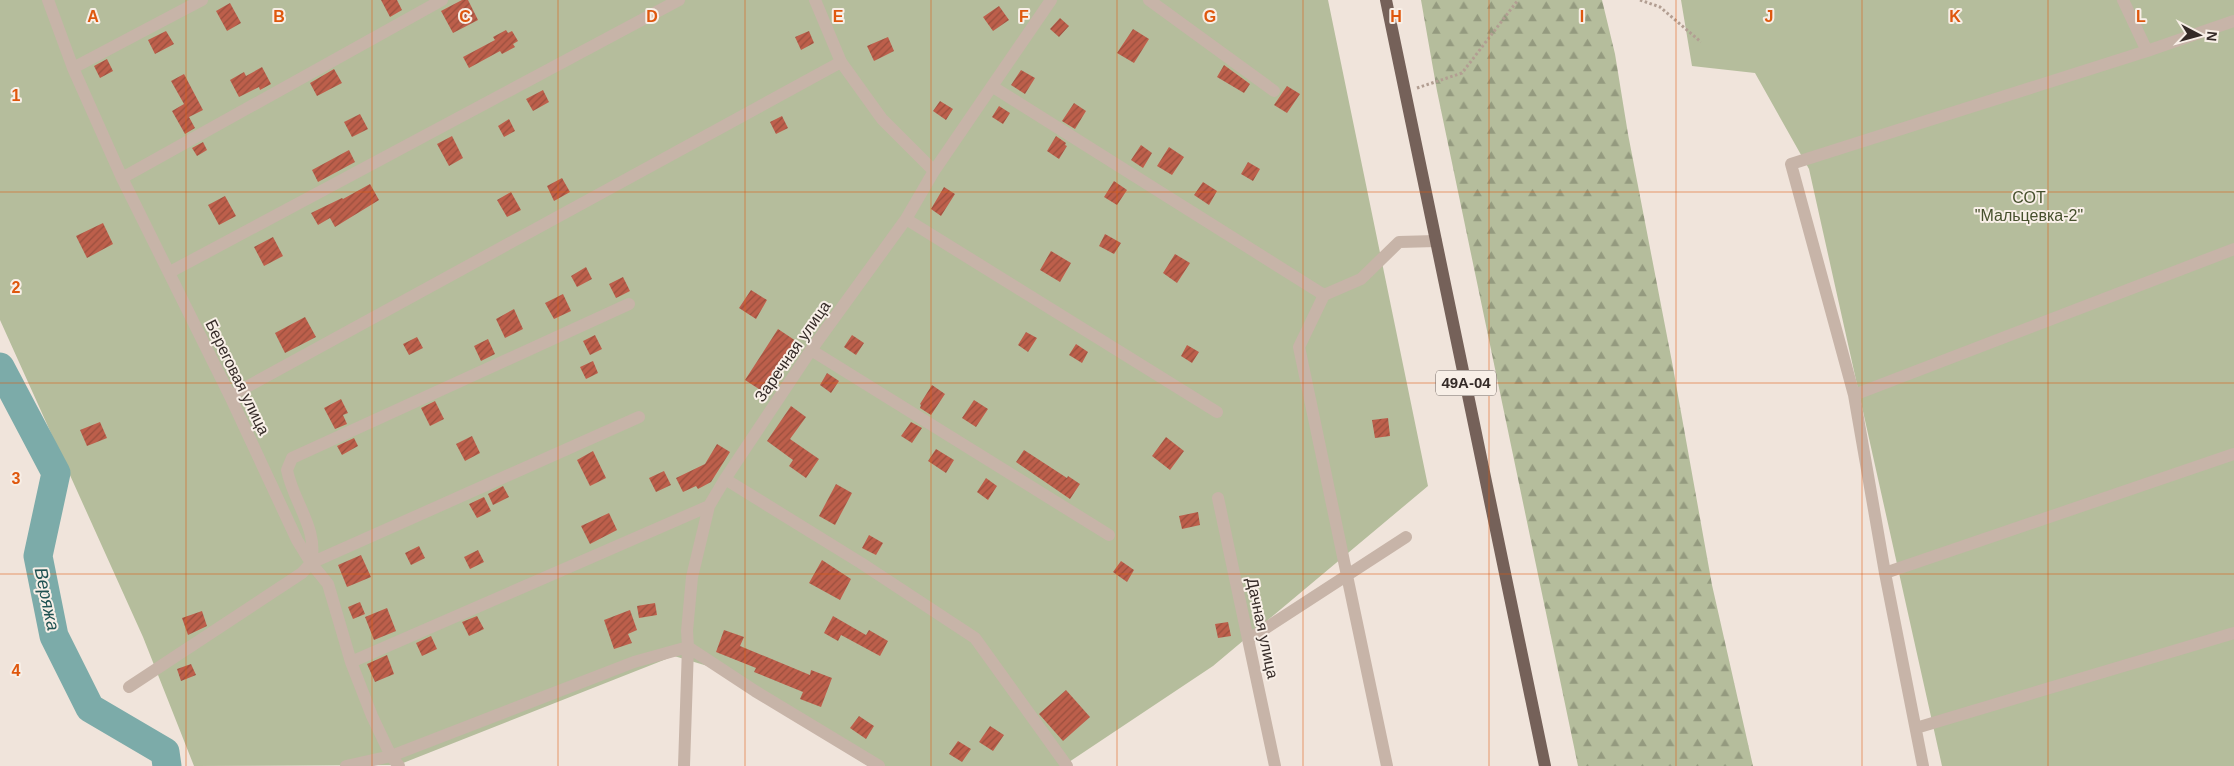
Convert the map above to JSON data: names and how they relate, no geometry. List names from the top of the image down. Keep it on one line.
{"streets":{"main road":["49А-04"],"street":["Заречная улица","Береговая улица","Дачная улица"]},"water":["Веряжа"],"parks":["СОТ \"Мальцевка-2\""],"north":"right","grid":{"columns":["A","B","C","D","E","F","G","H","I","J","K","L"],"rows":["1","2","3","4"]}}
